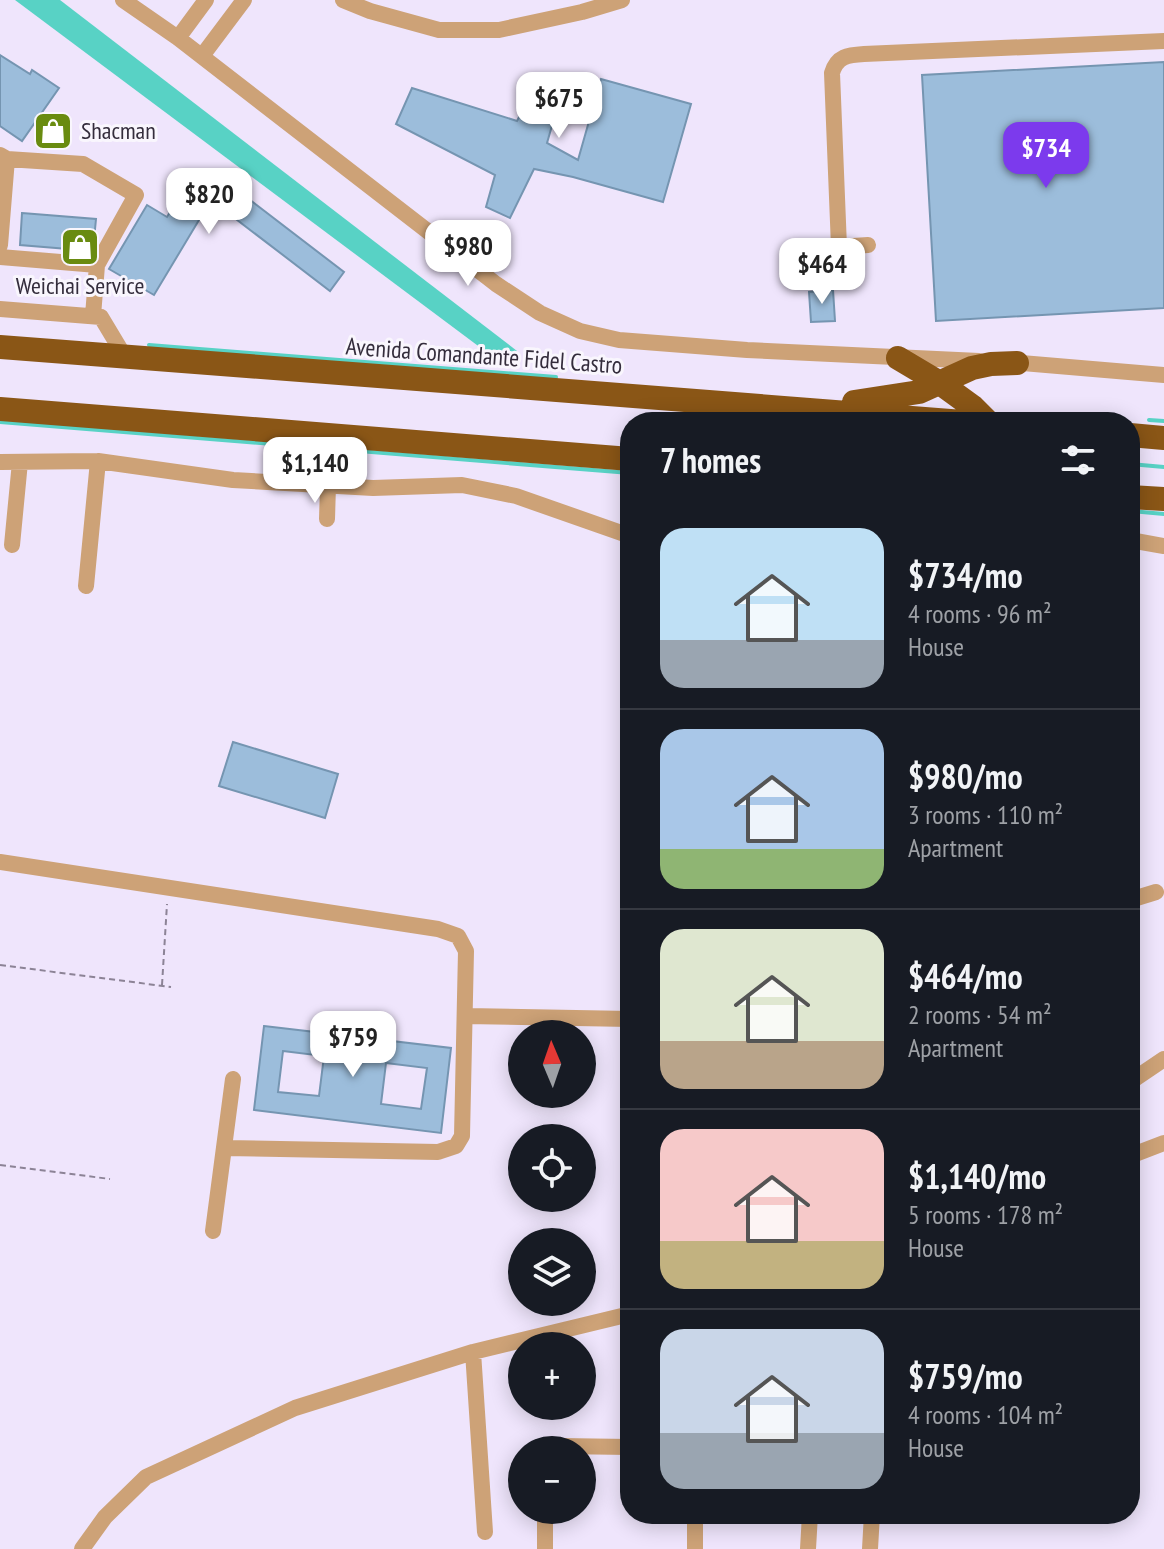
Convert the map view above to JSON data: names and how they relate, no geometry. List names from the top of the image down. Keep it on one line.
{"streets":{"highway":["Avenida Comandante Fidel Castro"]},"places":{"shop":["Shacman","Weichai Service"]},"north":"top","page":{"price":["$675","$734","$820","$980","$464","$1,140","$759"],"heading":"7 homes","list":[{"name":"$734/mo","note":"4 rooms · 96 m² · House"},{"name":"$980/mo","note":"3 rooms · 110 m² · Apartment"},{"name":"$464/mo","note":"2 rooms · 54 m² · Apartment"},{"name":"$1,140/mo","note":"5 rooms · 178 m² · House"},{"name":"$759/mo","note":"4 rooms · 104 m² · House"}],"map_buttons":["+","−"]}}
